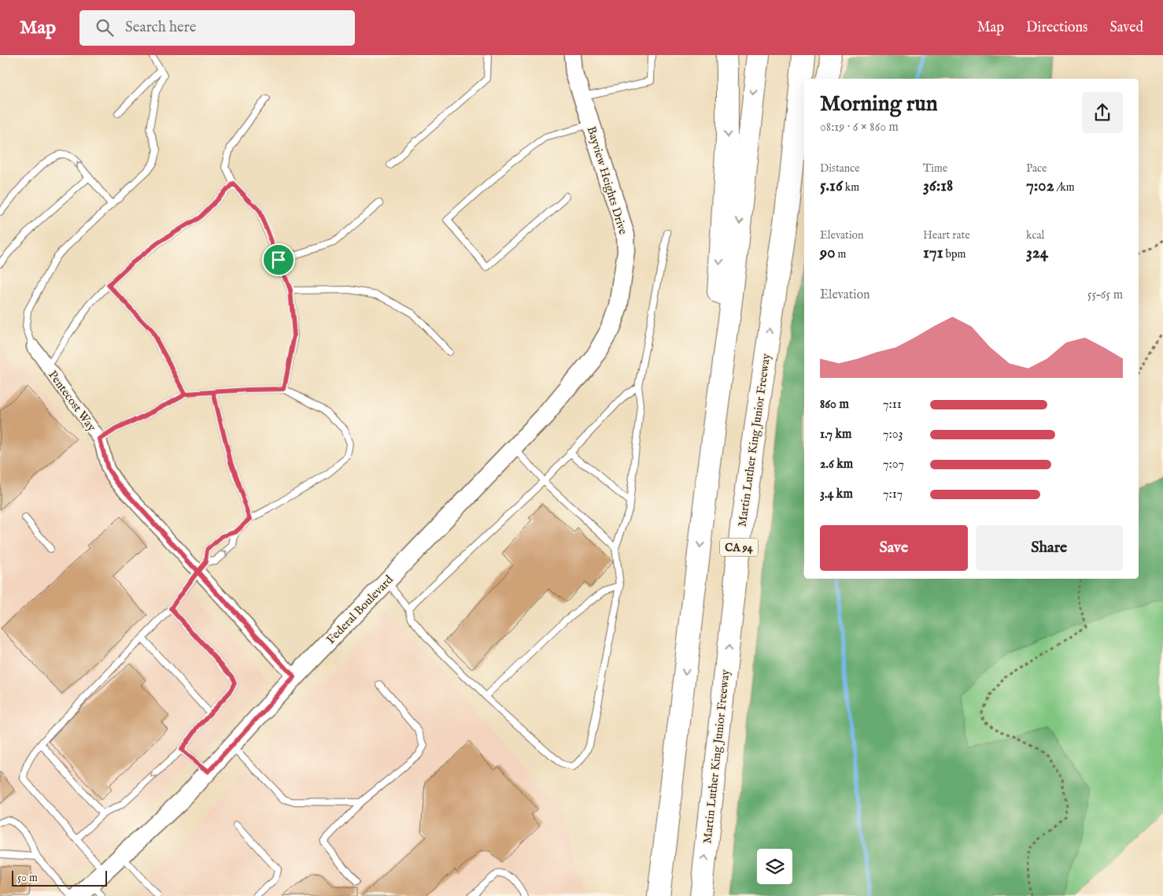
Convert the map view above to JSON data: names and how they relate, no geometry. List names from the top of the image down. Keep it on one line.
{"streets":{"highway":["Martin Luther King Junior Freeway","CA 94"],"main road":["Bayview Heights Drive","Federal Boulevard"],"street":["Pentecost Way"]},"crossings":[["Bayview Heights Drive","Federal Boulevard"],["Pentecost Way","Federal Boulevard"]],"scale_bar":"50 m","page":{"header":"Map","search":"Search here","nav":["Map","Directions","Saved"],"heading":["Morning run","08:19 · 6 × 860 m"],"stats":[["Distance","5.16 km"],["Time","36:18"],["Pace","7:02 /km"],["Elevation","90 m"],["Heart rate","171 bpm"],["kcal","324"]],"chart":["Elevation","55–65 m"],"list":[{"name":"860 m","note":"7:11"},{"name":"1.7 km","note":"7:03"},{"name":"2.6 km","note":"7:07"},{"name":"3.4 km","note":"7:17"}],"buttons":["Save","Share"],"scale":"50 m"}}
